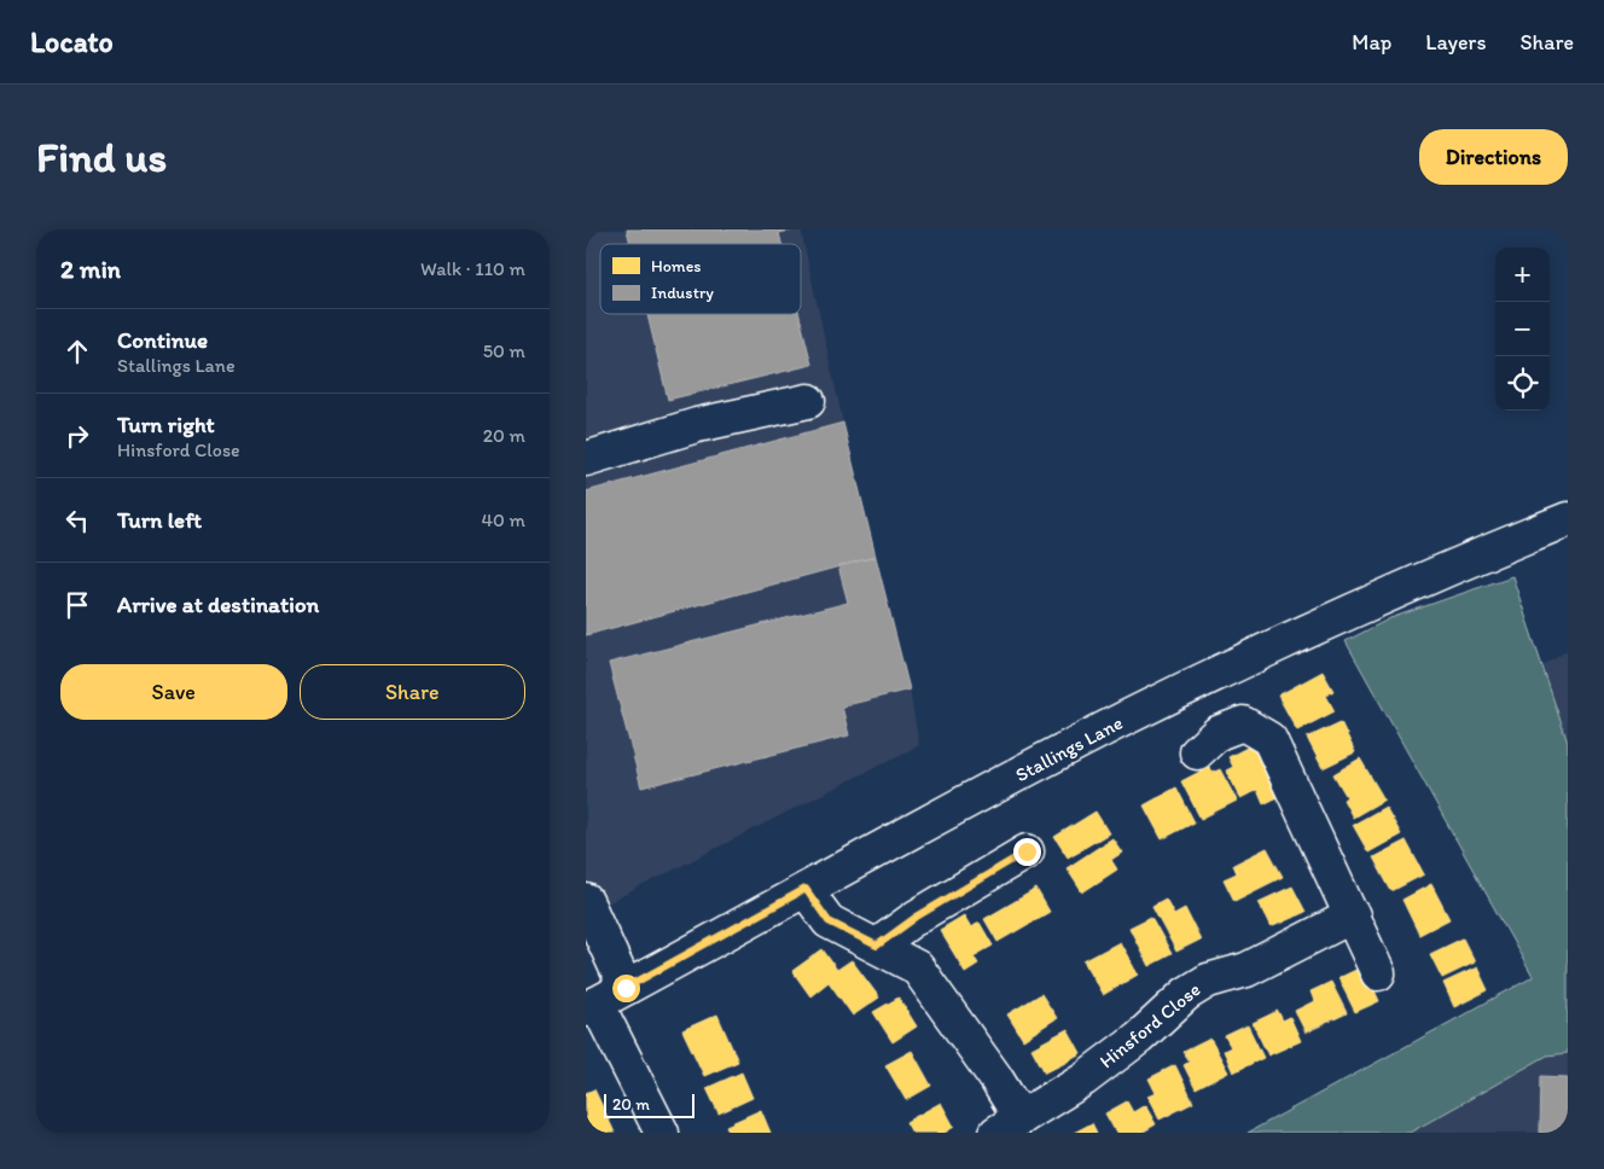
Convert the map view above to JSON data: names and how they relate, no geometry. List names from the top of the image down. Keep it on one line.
{"streets":{"street":["Stallings Lane","Hinsford Close"]},"crossings":[["Stallings Lane","Hinsford Close"]],"legend":["Homes","Industry"],"scale_bar":"20 m","page":{"header":"Locato","nav":["Map","Layers","Share"],"buttons":["Directions",["Save","Share"]],"title":"Find us","heading":["2 min","Walk · 110 m"],"map_buttons":["+","−"],"list":[["Continue","Stallings Lane","50 m"],["Turn right","Hinsford Close","20 m"],["Turn left","40 m"],"Arrive at destination"],"scale":"20 m"}}
